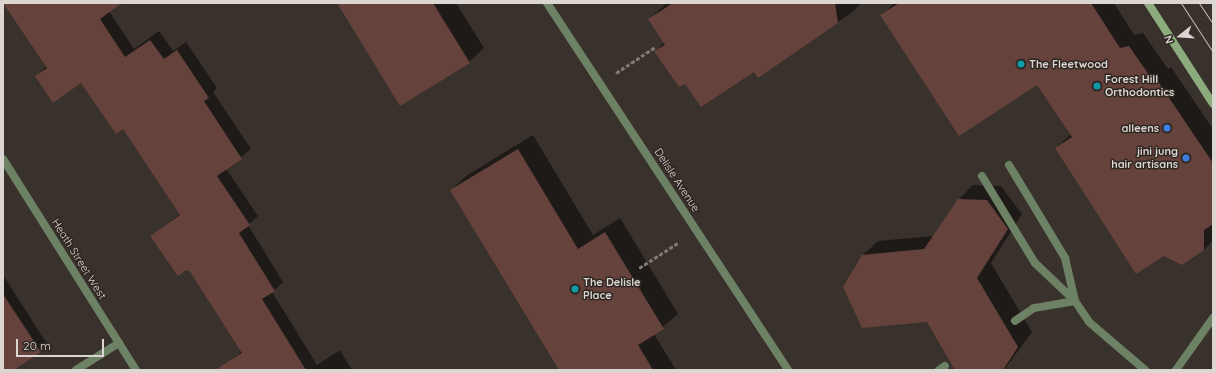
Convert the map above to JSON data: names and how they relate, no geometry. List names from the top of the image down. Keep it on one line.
{"streets":{"street":["Delisle Avenue","Heath Street West"]},"places":["The Fleetwood","Forest Hill Orthodontics","alleens","jini jung hair artisans","The Delisle Place"],"scale_bar":"20 m","north":"left"}
